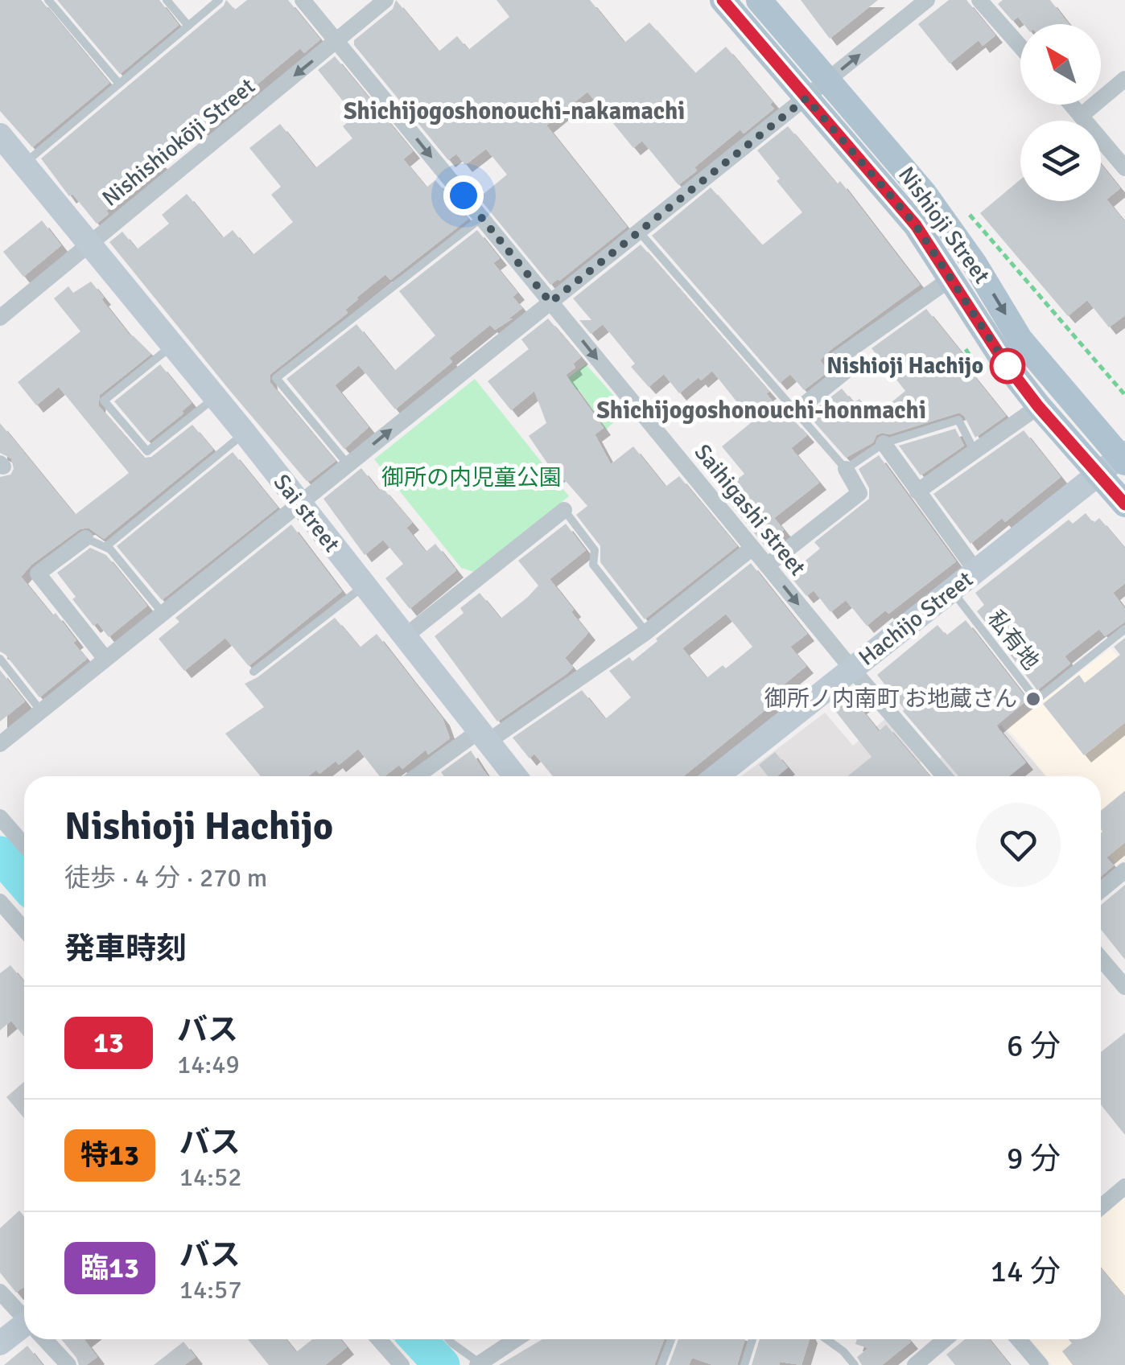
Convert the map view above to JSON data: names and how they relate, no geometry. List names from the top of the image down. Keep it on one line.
{"streets":{"main road":["Nishioji Street"],"street":["Nishishiokōji Street","Saihigashi street","Sai street","Hachijo Street"],"lane":["私有地"]},"crossings":[["Nishishiokōji Street","Saihigashi street"],["Nishishiokōji Street","Sai street"],["Nishioji Street","Hachijo Street"],["Saihigashi street","Hachijo Street"],["Hachijo Street","私有地"]],"one_way":["Nishishiokōji Street","Saihigashi street"],"districts":["Shichijogoshonouchi-nakamachi","Shichijogoshonouchi-honmachi"],"parks":["御所の内児童公園"],"places":["Nishioji Hachijo","御所ノ内南町 お地蔵さん"],"lines":["bus line 13"],"north":"top left","page":{"heading":[["Nishioji Hachijo","徒歩 · 4 分 · 270 m"],"発車時刻"],"list":[{"mark":"13","name":"バス","note":"14:49","value":"6 分"},{"mark":"特13","name":"バス","note":"14:52","value":"9 分"},{"mark":"臨13","name":"バス","note":"14:57","value":"14 分"}]}}
